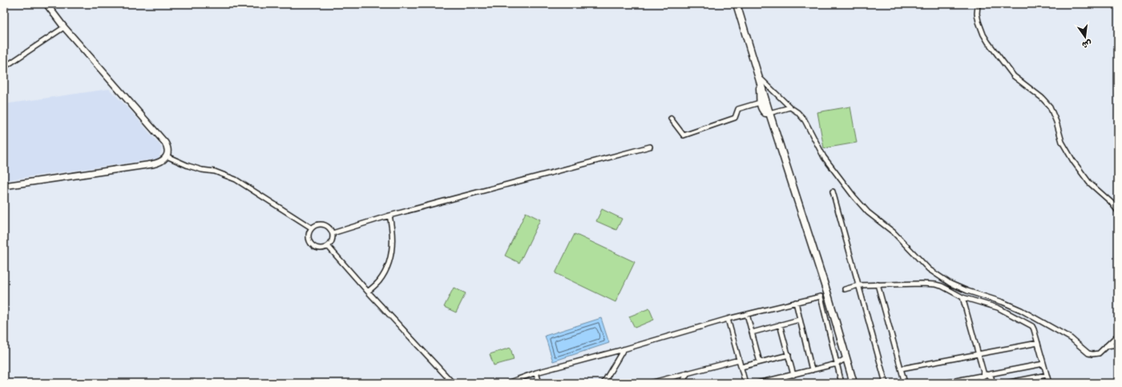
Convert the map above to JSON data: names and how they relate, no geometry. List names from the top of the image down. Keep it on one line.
{"north":"bottom"}
